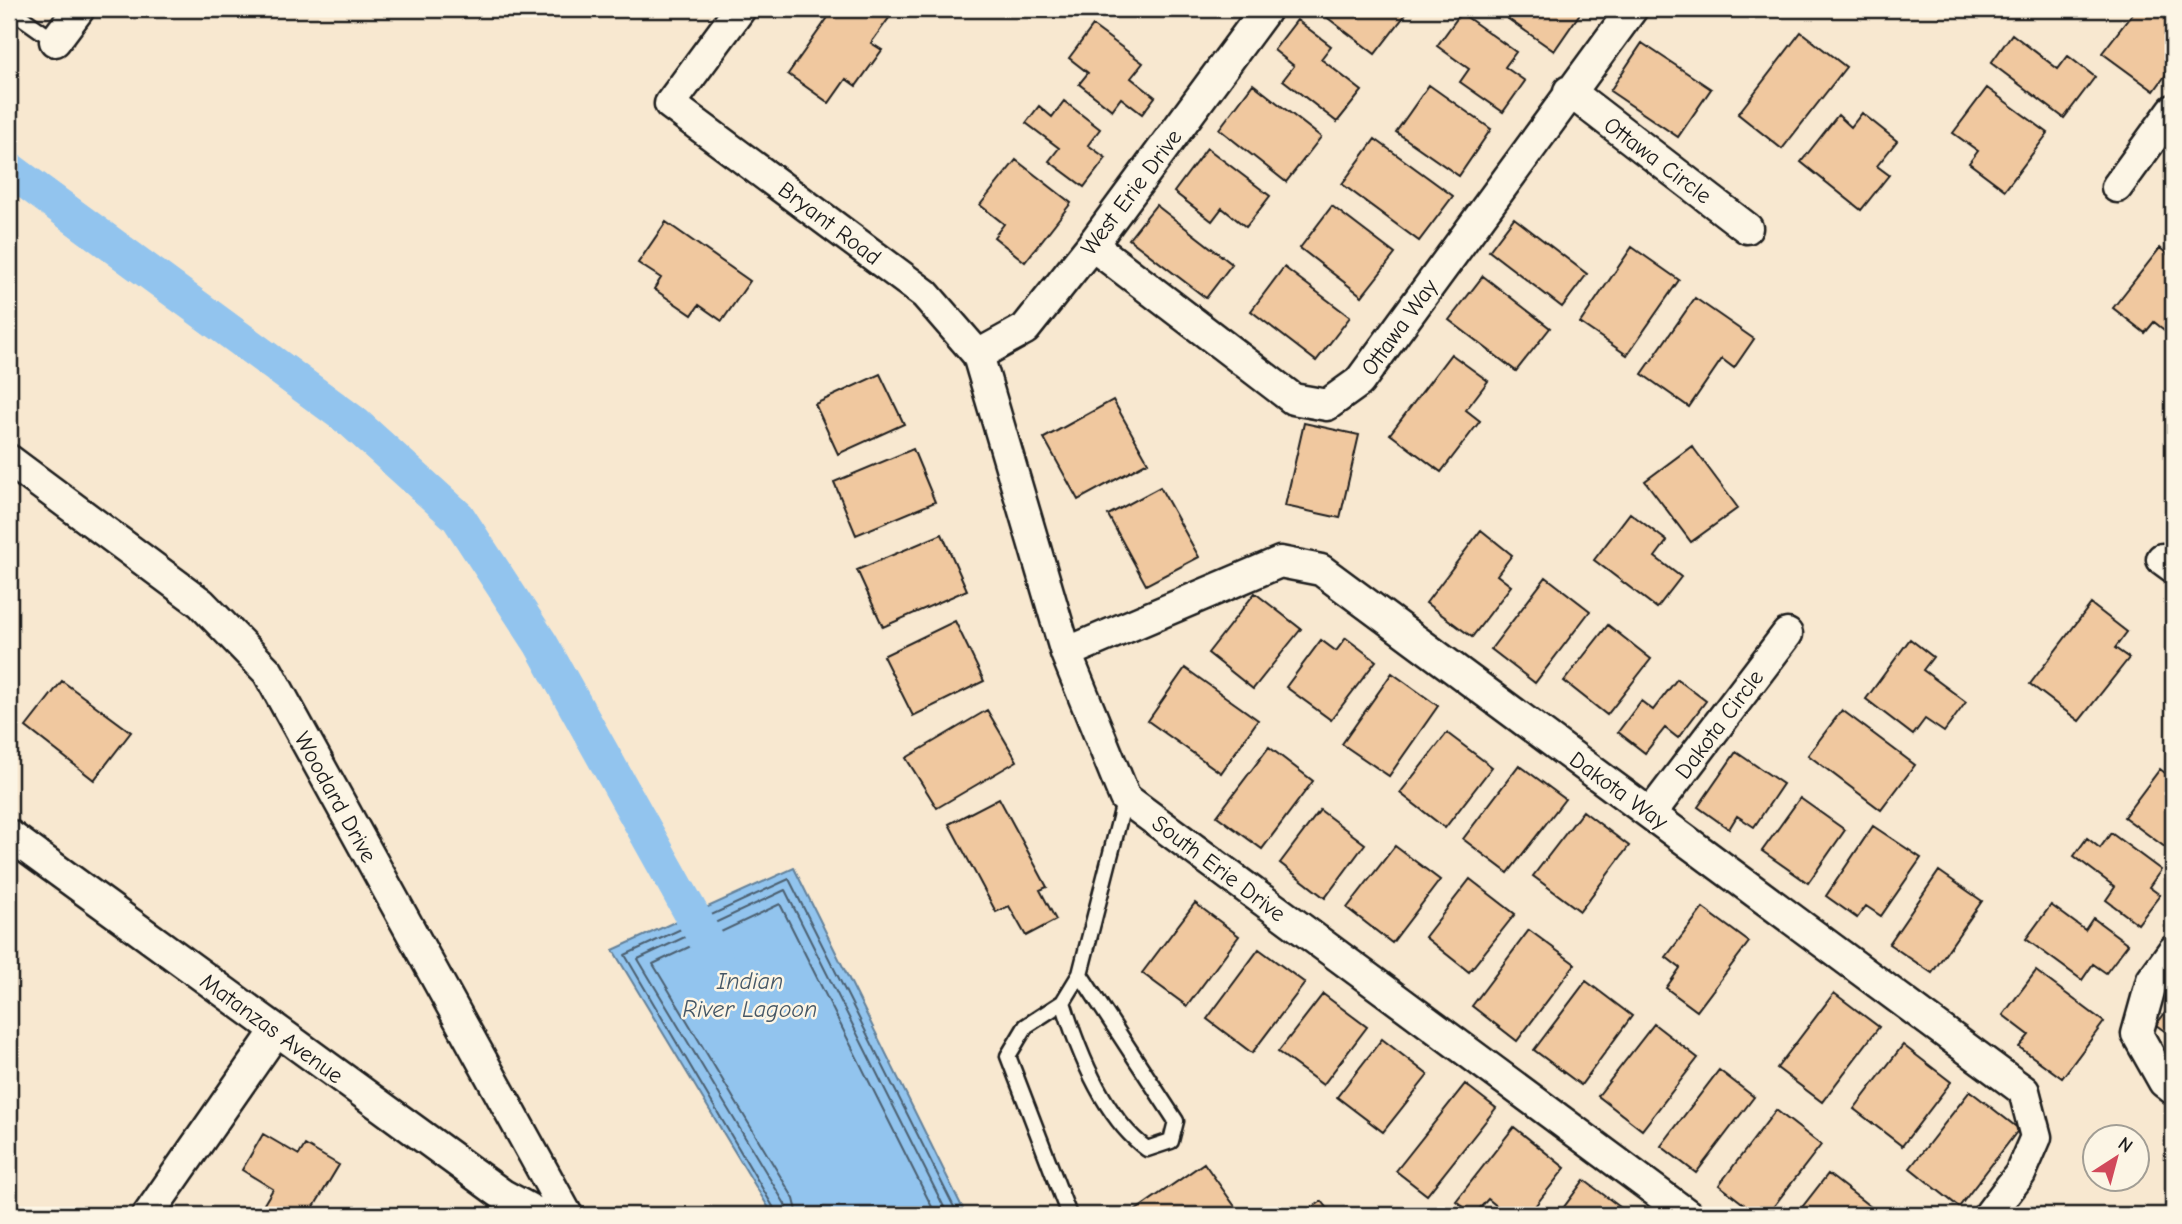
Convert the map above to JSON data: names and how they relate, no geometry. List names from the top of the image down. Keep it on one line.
{"streets":{"street":["Ottawa Circle","West Erie Drive","Bryant Road","Ottawa Way","Dakota Circle","Dakota Way","Woodard Drive","South Erie Drive","Matanzas Avenue"]},"crossings":[["Ottawa Circle","Ottawa Way"],["West Erie Drive","Bryant Road"],["West Erie Drive","Ottawa Way"],["Dakota Circle","Dakota Way"]],"water":["Indian River Lagoon"],"north":"top right"}
